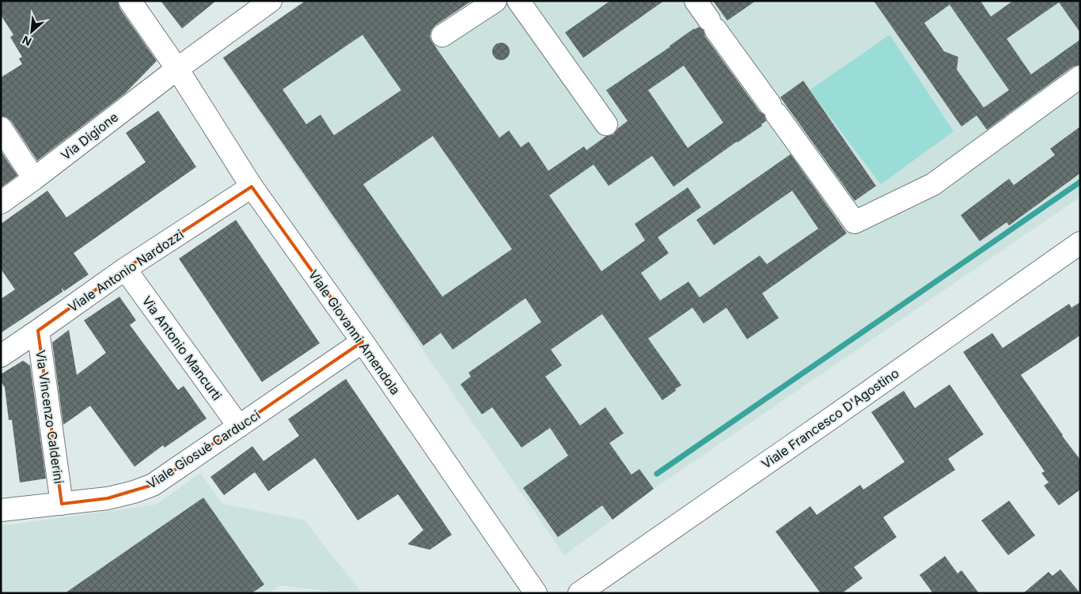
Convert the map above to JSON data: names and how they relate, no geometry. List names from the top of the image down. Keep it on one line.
{"streets":{"street":["Via Digione","Viale Antonio Nardozzi","Viale Giovanni Amendola","Via Antonio Mancurti","Via Vincenzo Calderini","Viale Francesco D'Agostino","Viale Giosuè Carducci"]},"crossings":[["Via Digione","Viale Giovanni Amendola"],["Viale Antonio Nardozzi","Viale Giovanni Amendola"],["Viale Antonio Nardozzi","Via Antonio Mancurti"],["Viale Antonio Nardozzi","Via Vincenzo Calderini"],["Viale Giovanni Amendola","Viale Giosuè Carducci"],["Via Antonio Mancurti","Viale Giosuè Carducci"],["Via Vincenzo Calderini","Viale Giosuè Carducci"]],"north":"bottom left"}
